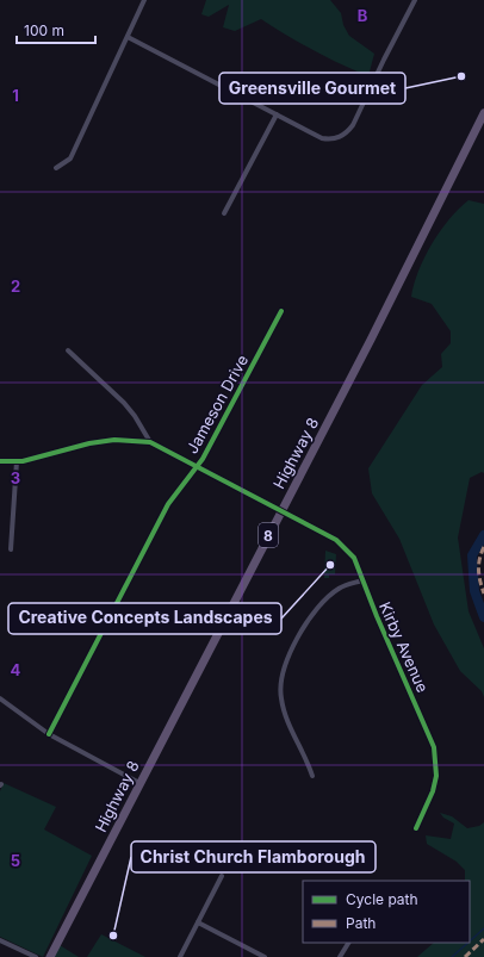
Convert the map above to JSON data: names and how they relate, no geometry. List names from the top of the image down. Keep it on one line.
{"streets":{"main road":["Highway 8","8"],"street":["Jameson Drive","Kirby Avenue"]},"crossings":[["Jameson Drive","Kirby Avenue"],["Highway 8","Kirby Avenue"]],"places":["Greensville Gourmet","Creative Concepts Landscapes","Christ Church Flamborough"],"legend":["Cycle path","Path"],"scale_bar":"100 m","grid":{"columns":["B"],"rows":["1","2","3","4","5"]}}
